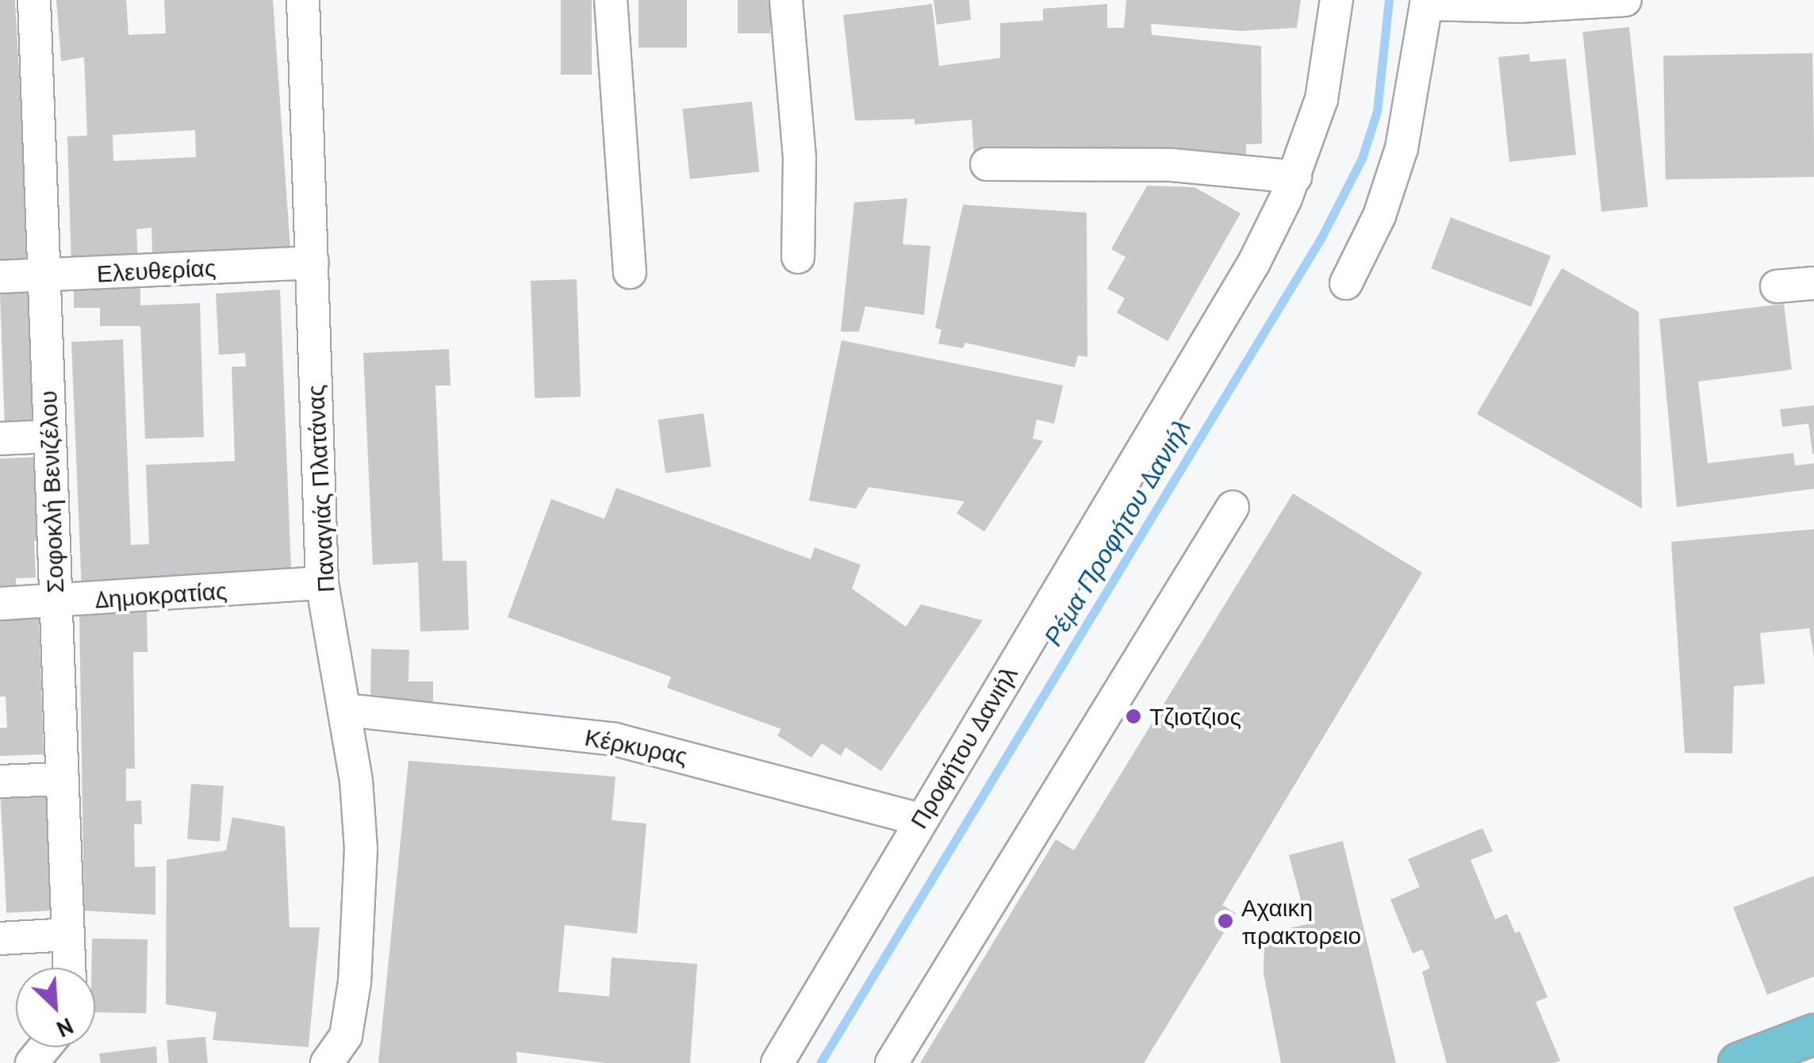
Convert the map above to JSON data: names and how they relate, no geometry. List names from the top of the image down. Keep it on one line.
{"streets":{"street":["Ελευθερίας","Παναγιάς Πλατάνας","Σοφοκλή Βενιζέλου","Δημοκρατίας","Κέρκυρας","Προφήτου Δανιήλ"]},"crossings":[["Ελευθερίας","Παναγιάς Πλατάνας"],["Ελευθερίας","Σοφοκλή Βενιζέλου"],["Παναγιάς Πλατάνας","Δημοκρατίας"],["Παναγιάς Πλατάνας","Κέρκυρας"],["Σοφοκλή Βενιζέλου","Δημοκρατίας"],["Κέρκυρας","Προφήτου Δανιήλ"]],"water":["Ρέμα Προφήτου Δανιήλ"],"places":["Τζιοτζιος","Αχαικη πρακτορειο"],"north":"bottom right"}
